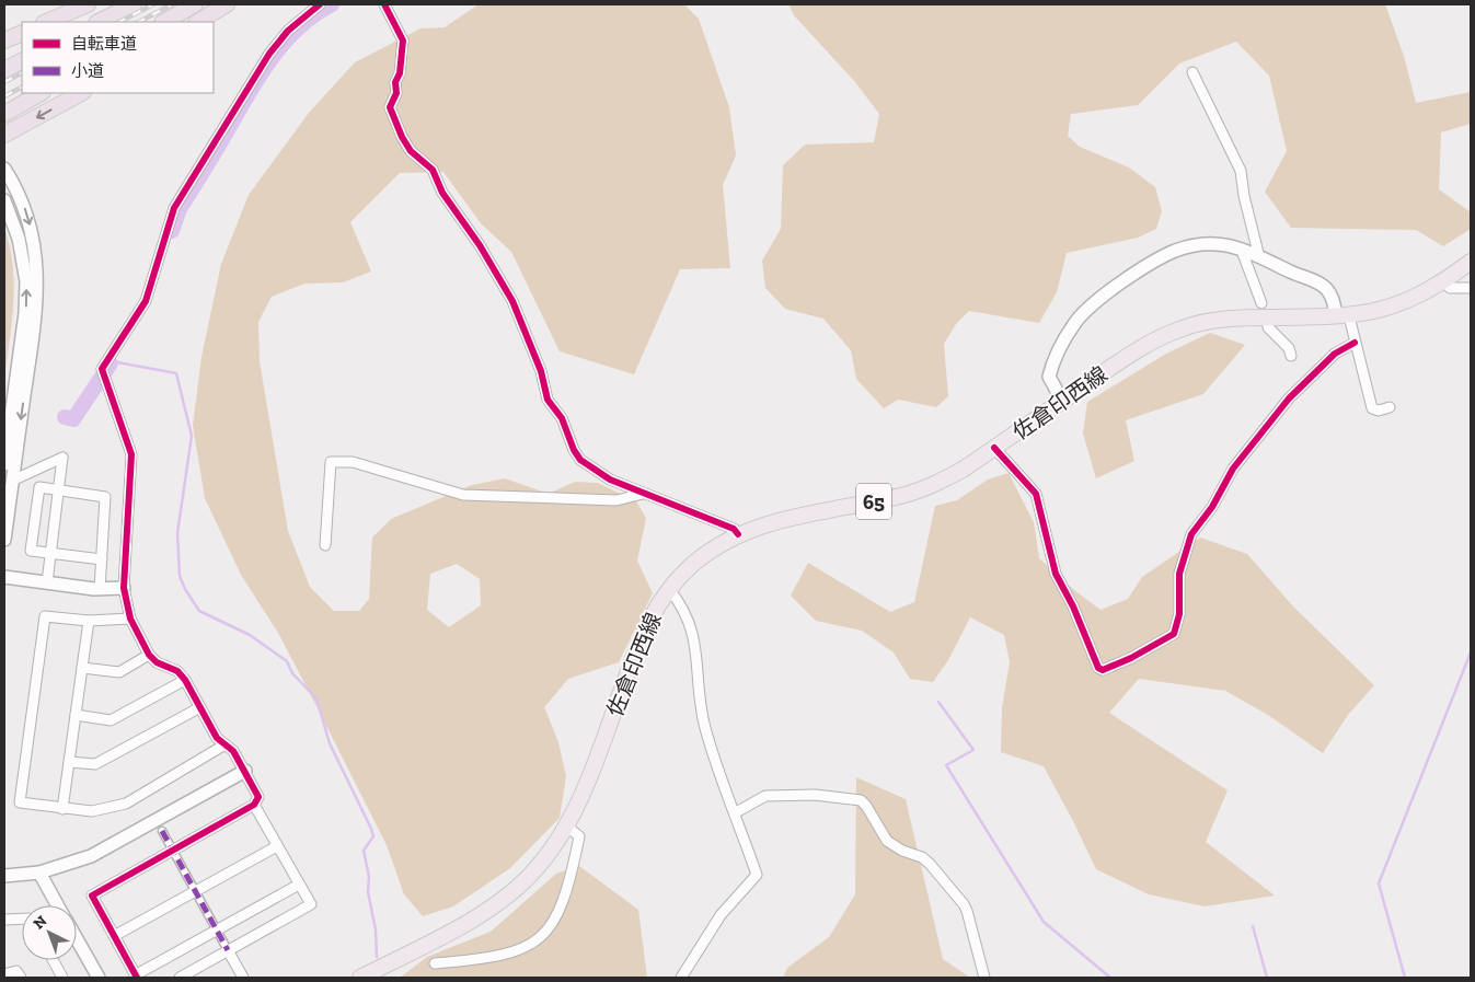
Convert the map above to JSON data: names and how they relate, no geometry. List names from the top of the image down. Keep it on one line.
{"streets":{"main road":["佐倉印西線","65"]},"legend":["自転車道","小道"],"north":"top left"}
